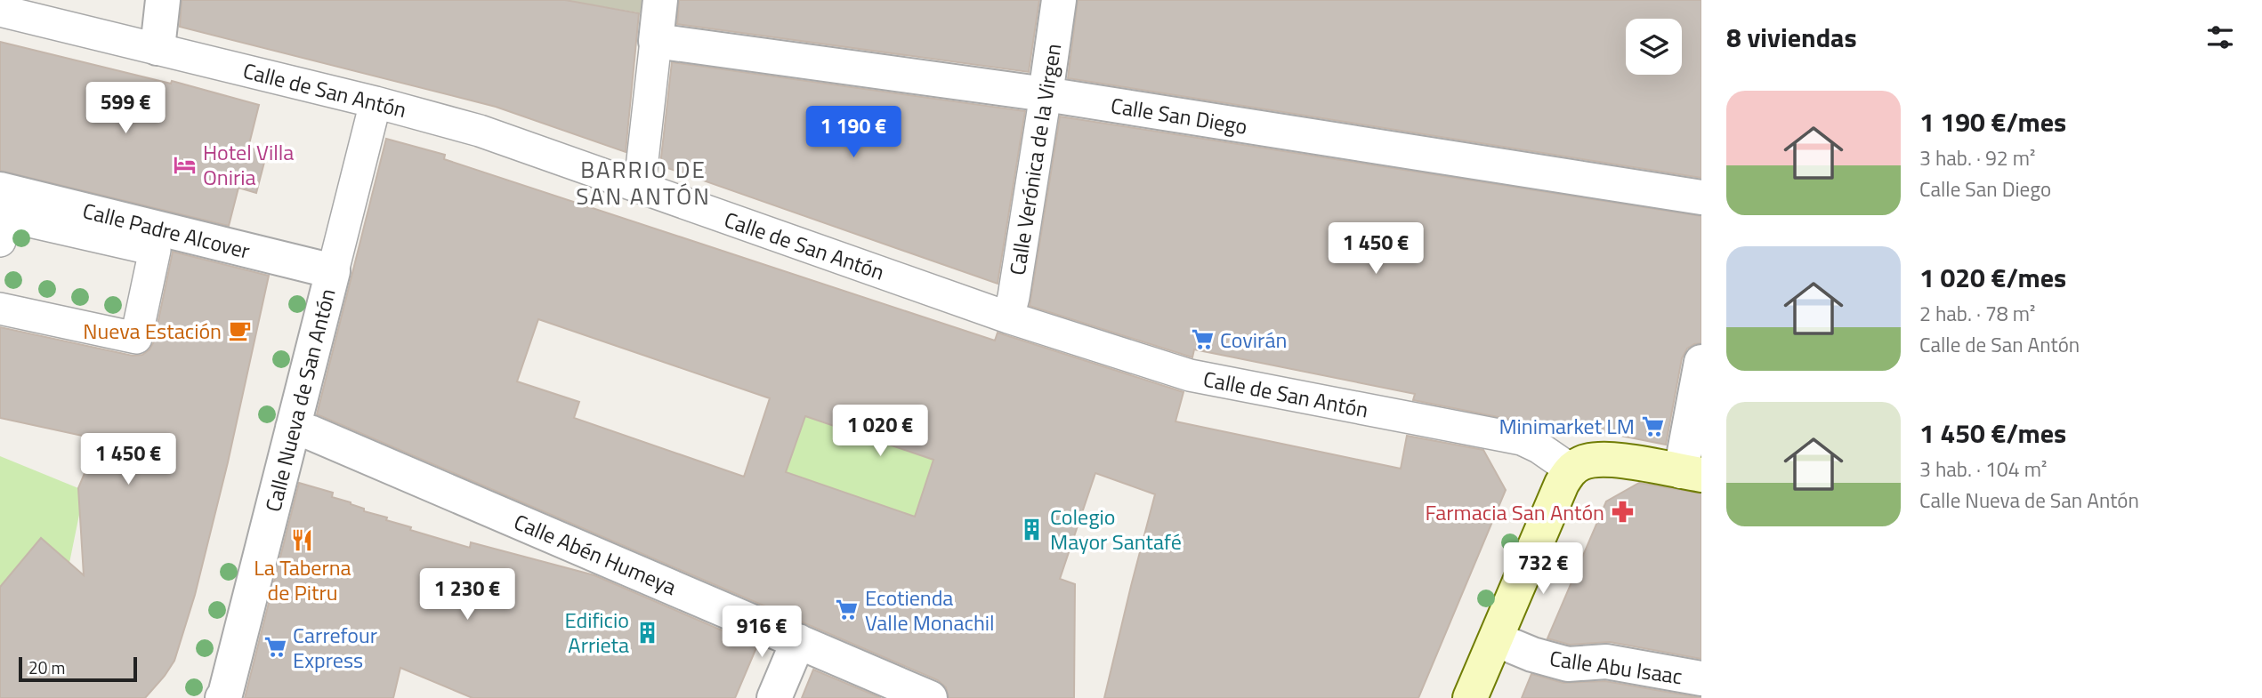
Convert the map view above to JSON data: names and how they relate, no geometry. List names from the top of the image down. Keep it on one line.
{"streets":{"street":["Calle de San Antón","Calle San Diego","Calle Verónica de la Virgen","Calle Padre Alcover","Calle Nueva de San Antón","Calle Abén Humeya","Calle Abu Isaac"]},"crossings":[["Calle de San Antón","Calle Verónica de la Virgen"],["Calle de San Antón","Calle Nueva de San Antón"],["Calle San Diego","Calle Verónica de la Virgen"],["Calle Padre Alcover","Calle Nueva de San Antón"],["Calle Nueva de San Antón","Calle Abén Humeya"]],"districts":["BARRIO DE SAN ANTÓN"],"places":{"hotel":["Hotel Villa Oniria"],"cafe":["Nueva Estación"],"supermarket":["Covirán","Minimarket LM","Ecotienda Valle Monachil","Carrefour Express"],"pharmacy":["Farmacia San Antón"],"building":["Colegio Mayor Santafé","Edificio Arrieta"],"restaurant":["La Taberna de Pitru"]},"scale_bar":"20 m","page":{"heading":"8 viviendas","list":[{"name":"1 190 €/mes","note":"3 hab. · 92 m² · Calle San Diego"},{"name":"1 020 €/mes","note":"2 hab. · 78 m² · Calle de San Antón"},{"name":"1 450 €/mes","note":"3 hab. · 104 m² · Calle Nueva de San Antón"}],"price":["599 €","1 190 €","1 450 €","1 020 €","1 450 €","732 €","1 230 €","916 €"],"scale":"20 m"}}
